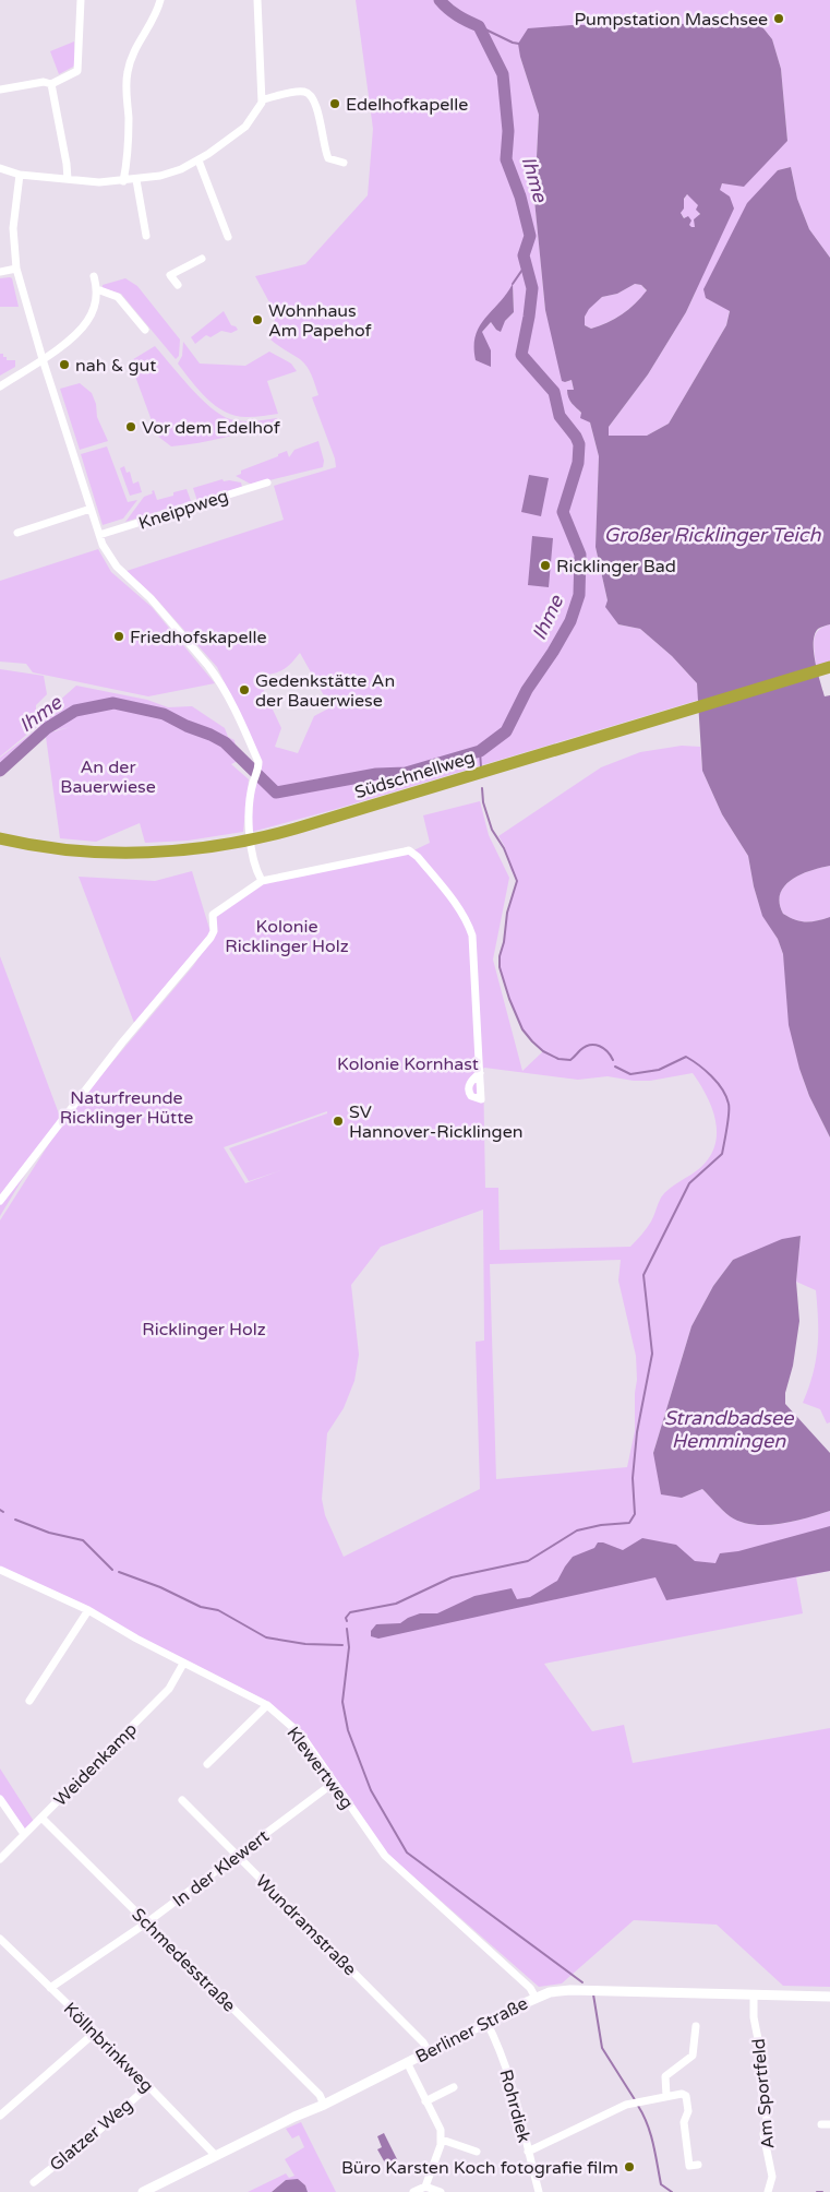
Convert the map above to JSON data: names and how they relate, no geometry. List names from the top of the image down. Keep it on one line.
{"streets":{"highway":["Südschnellweg"],"street":["Kneippweg","Weidenkamp","Klewertweg","In der Klewert","Wundramstraße","Schmedesstraße","Berliner Straße","Köllnbrinkweg","Am Sportfeld","Rohrdiek","Glatzer Weg"]},"crossings":[["Weidenkamp","Klewertweg"],["Weidenkamp","Schmedesstraße"],["Klewertweg","In der Klewert"],["Klewertweg","Berliner Straße"],["In der Klewert","Wundramstraße"],["In der Klewert","Schmedesstraße"],["In der Klewert","Köllnbrinkweg"],["Wundramstraße","Berliner Straße"],["Schmedesstraße","Berliner Straße"],["Berliner Straße","Köllnbrinkweg"],["Berliner Straße","Am Sportfeld"],["Berliner Straße","Rohrdiek"],["Köllnbrinkweg","Glatzer Weg"]],"water":["Ihme","Großer Ricklinger Teich","Strandbadsee Hemmingen"],"parks":["An der Bauerwiese","Kolonie Ricklinger Holz","Kolonie Kornhast","Naturfreunde Ricklinger Hütte","Ricklinger Holz"],"places":["Pumpstation Maschsee","Edelhofkapelle","Wohnhaus Am Papehof","nah & gut","Vor dem Edelhof","Ricklinger Bad","Friedhofskapelle","Gedenkstätte An der Bauerwiese","SV Hannover-Ricklingen","Büro Karsten Koch fotografie film"]}
